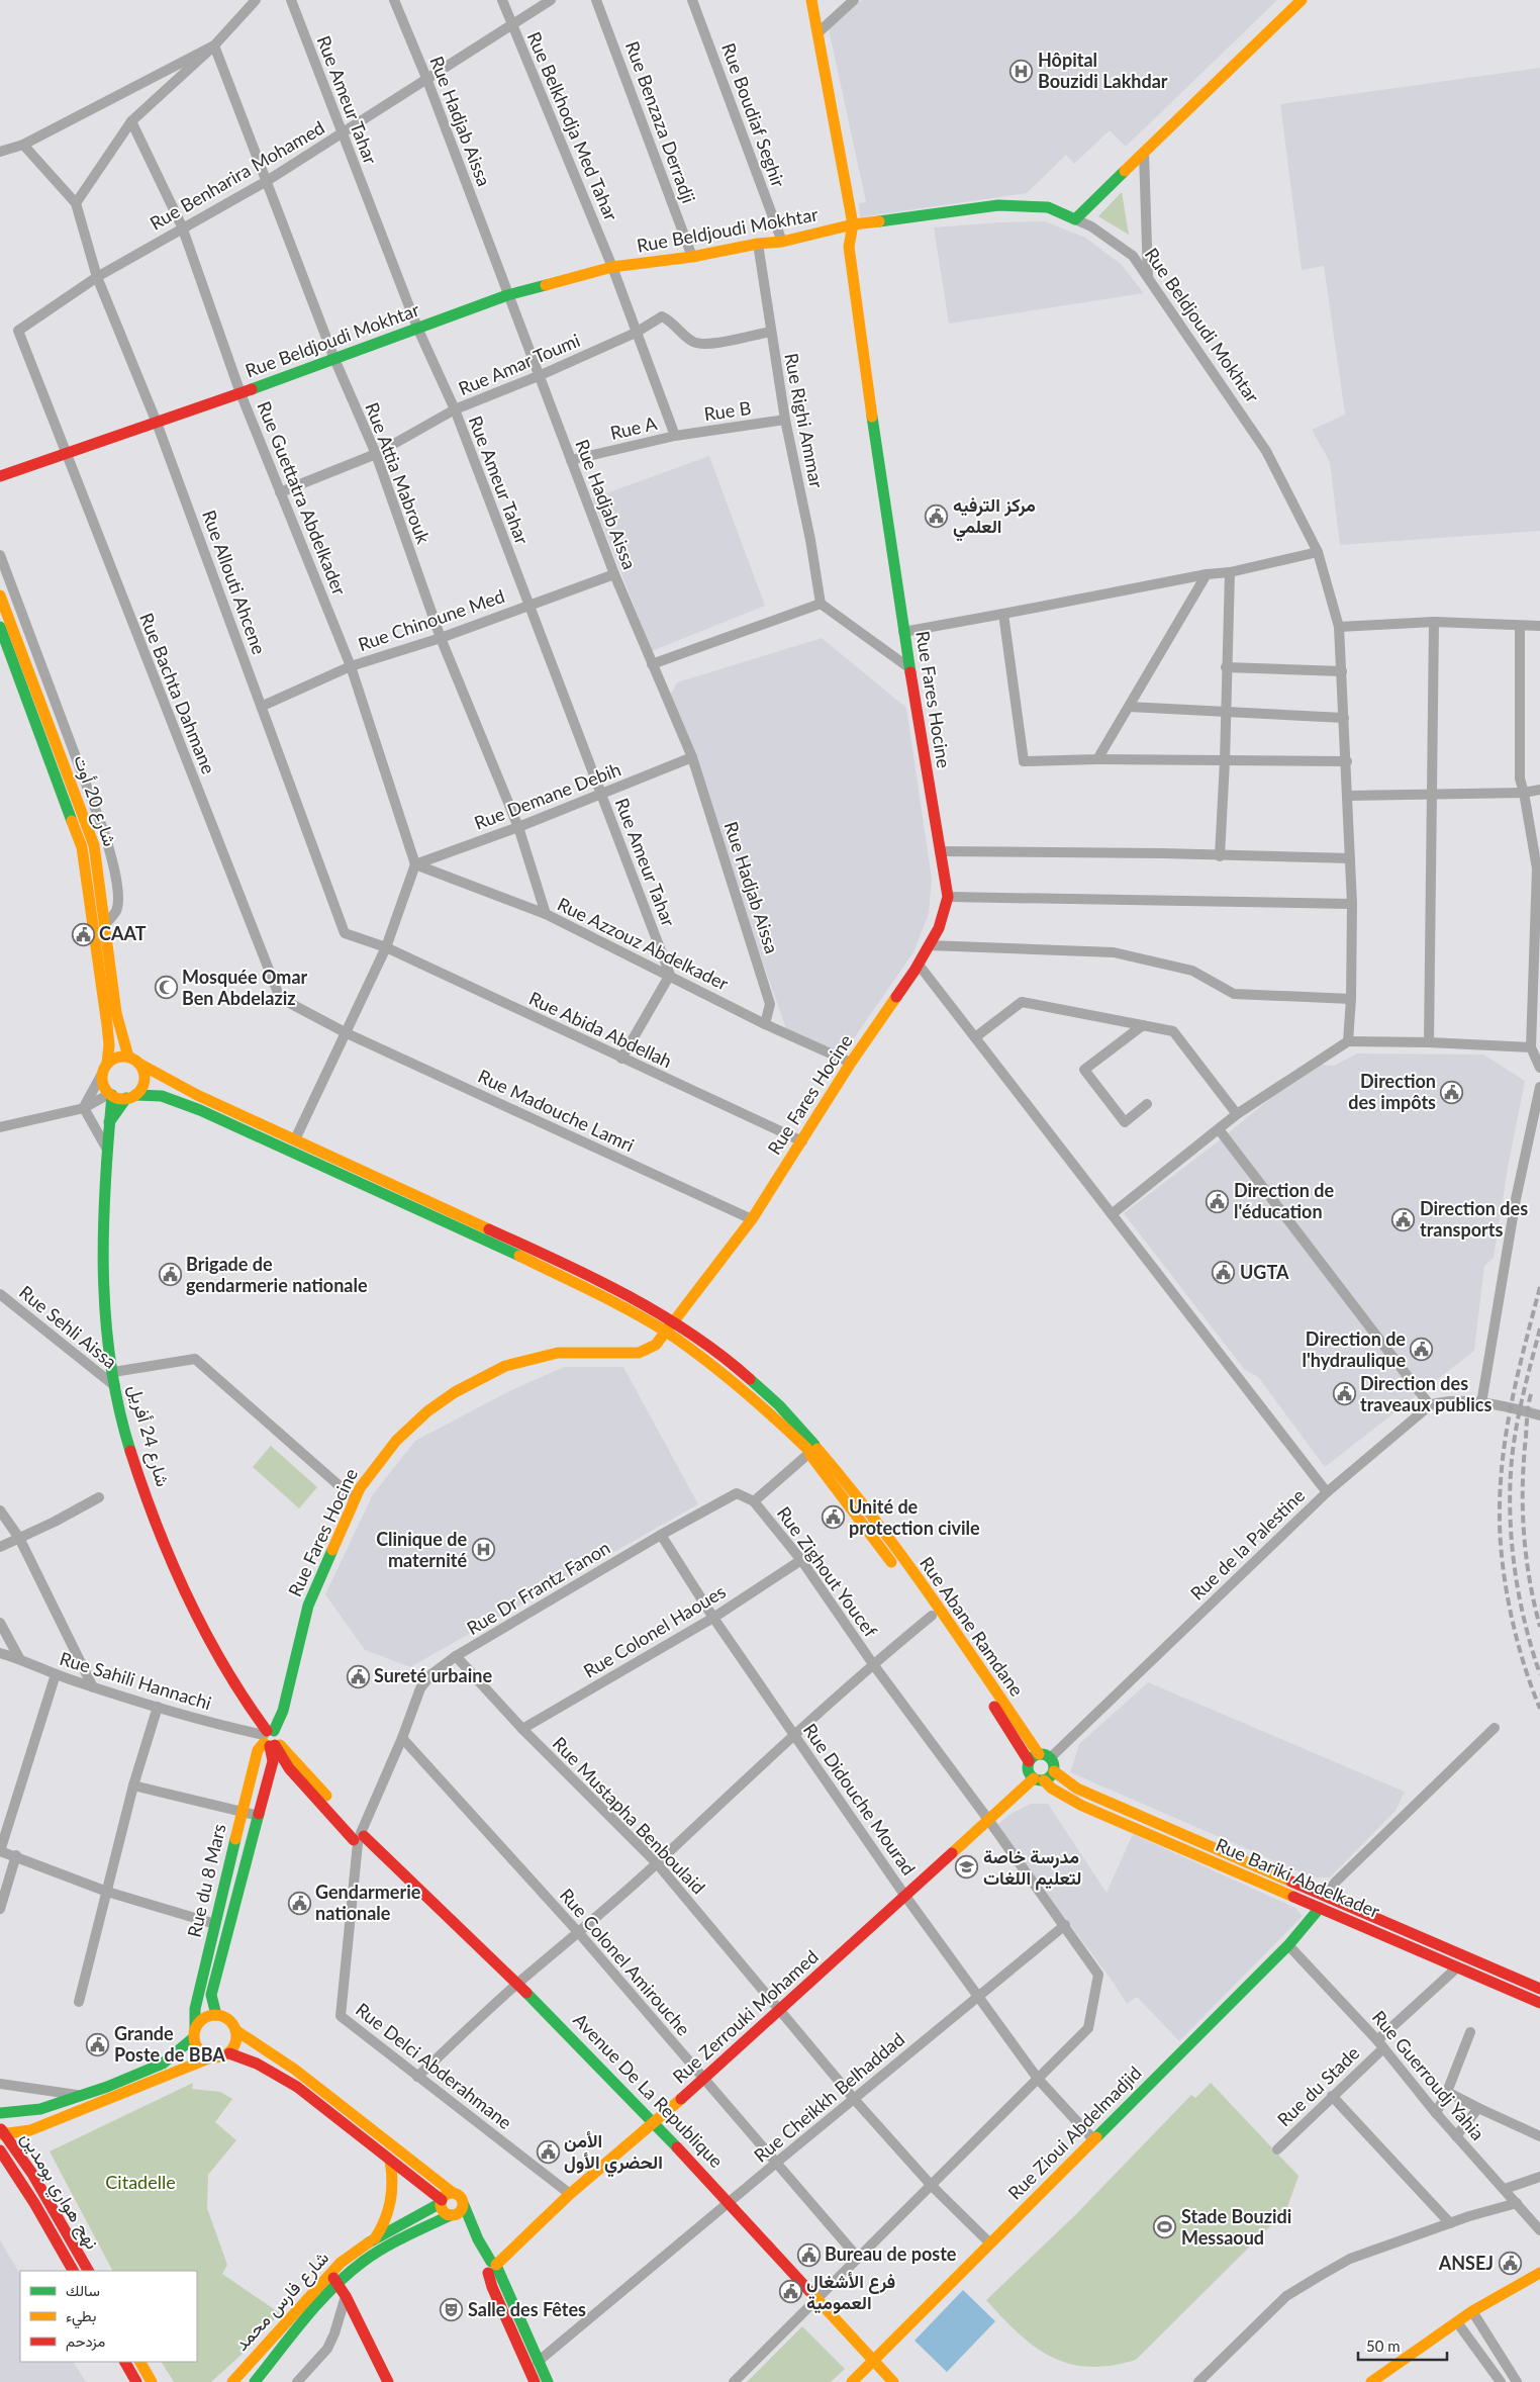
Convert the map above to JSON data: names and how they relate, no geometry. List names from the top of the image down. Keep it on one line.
{"streets":{"main road":["Rue Beldjoudi Mokhtar","Rue Fares Hocine","شارع 20 أوت","شارع 24 أفريل","Rue Abane Ramdane","Rue Bariki Abdelkader","Rue du 8 Mars","Rue Zerrouki Mohamed","Avenue De La Republique","Rue Zioui Abdelmadjid","نهج هواري بومدين","شارع فارس محمد"],"street":["Rue Ameur Tahar","Rue Boudiaf Seghir","Rue Hadjab Aissa","Rue Benzaza Derradji","Rue Belkhodja Med Tahar","Rue Benharira Mohamed","Rue Amar Toumi","Rue B","Rue Righi Ammar","Rue A","Rue Attia Mabrouk","Rue Guettatra Abdelkader","Rue Allouti Ahcene","Rue Chinoune Med","Rue Bachta Dahmane","Rue Demane Debih","Rue Azzouz Abdelkader","Rue Abida Abdellah","Rue Madouche Lamri","Rue Sehli Aissa","Rue de la Palestine","Rue Zighout Youcef","Rue Dr Frantz Fanon","Rue Colonel Haoues","Rue Sahili Hannachi","Rue Didouche Mourad","Rue Mustapha Benboulaid","Rue Colonel Amirouche","Rue Delci Abderahmane","Rue Guerroudj Yahia","Rue du Stade","Rue Cheikkh Belhaddad"]},"crossings":[["Rue Ameur Tahar","Rue Benharira Mohamed"],["Rue Ameur Tahar","Rue Beldjoudi Mokhtar"],["Rue Ameur Tahar","Rue Amar Toumi"],["Rue Ameur Tahar","Rue Chinoune Med"],["Rue Ameur Tahar","Rue Demane Debih"],["Rue Ameur Tahar","Rue Azzouz Abdelkader"],["Rue Boudiaf Seghir","Rue Beldjoudi Mokhtar"],["Rue Hadjab Aissa","Rue Benharira Mohamed"],["Rue Hadjab Aissa","Rue Beldjoudi Mokhtar"],["Rue Hadjab Aissa","Rue Amar Toumi"],["Rue Hadjab Aissa","Rue A"],["Rue Hadjab Aissa","Rue Chinoune Med"],["Rue Hadjab Aissa","Rue Demane Debih"],["Rue Hadjab Aissa","Rue Azzouz Abdelkader"],["Rue Benzaza Derradji","Rue Beldjoudi Mokhtar"],["Rue Belkhodja Med Tahar","Rue Benharira Mohamed"],["Rue Belkhodja Med Tahar","Rue Beldjoudi Mokhtar"],["Rue Belkhodja Med Tahar","Rue Amar Toumi"],["Rue Belkhodja Med Tahar","Rue B"],["Rue Belkhodja Med Tahar","Rue A"],["Rue Benharira Mohamed","Rue Attia Mabrouk"],["Rue Benharira Mohamed","Rue Guettatra Abdelkader"],["Rue Benharira Mohamed","Rue Allouti Ahcene"],["Rue Benharira Mohamed","Rue Bachta Dahmane"],["Rue Beldjoudi Mokhtar","Rue Righi Ammar"],["Rue Beldjoudi Mokhtar","Rue Attia Mabrouk"],["Rue Beldjoudi Mokhtar","Rue Guettatra Abdelkader"],["Rue Beldjoudi Mokhtar","Rue Allouti Ahcene"],["Rue Beldjoudi Mokhtar","Rue Bachta Dahmane"],["Rue Beldjoudi Mokhtar","Rue Fares Hocine"],["Rue Amar Toumi","Rue Righi Ammar"],["Rue Amar Toumi","Rue Attia Mabrouk"],["Rue Amar Toumi","Rue Guettatra Abdelkader"],["Rue B","Rue Righi Ammar"],["Rue B","Rue A"],["Rue Attia Mabrouk","Rue Chinoune Med"],["Rue Attia Mabrouk","Rue Demane Debih"],["Rue Attia Mabrouk","Rue Azzouz Abdelkader"],["Rue Guettatra Abdelkader","Rue Chinoune Med"],["Rue Guettatra Abdelkader","Rue Demane Debih"],["Rue Guettatra Abdelkader","Rue Azzouz Abdelkader"],["Rue Allouti Ahcene","Rue Chinoune Med"],["Rue Allouti Ahcene","Rue Abida Abdellah"],["Rue Bachta Dahmane","Rue Madouche Lamri"],["Rue Fares Hocine","Rue Azzouz Abdelkader"],["Rue Fares Hocine","Rue Abida Abdellah"],["Rue Fares Hocine","Rue Madouche Lamri"],["Rue Fares Hocine","شارع 24 أفريل"],["Rue Fares Hocine","Rue Abane Ramdane"],["Rue Fares Hocine","Rue Sahili Hannachi"],["Rue Fares Hocine","Rue du 8 Mars"],["Rue Demane Debih","Rue Azzouz Abdelkader"],["شارع 20 أوت","شارع 24 أفريل"],["Rue Sehli Aissa","شارع 24 أفريل"],["شارع 24 أفريل","Rue Dr Frantz Fanon"],["شارع 24 أفريل","Rue Sahili Hannachi"],["شارع 24 أفريل","Rue du 8 Mars"],["شارع 24 أفريل","Rue Delci Abderahmane"],["شارع 24 أفريل","Avenue De La Republique"],["Rue de la Palestine","Rue Abane Ramdane"],["Rue de la Palestine","Rue Bariki Abdelkader"],["Rue de la Palestine","Rue Zerrouki Mohamed"],["Rue Zighout Youcef","Rue Dr Frantz Fanon"],["Rue Zighout Youcef","Rue Colonel Haoues"],["Rue Zighout Youcef","Rue Didouche Mourad"],["Rue Zighout Youcef","Rue Mustapha Benboulaid"],["Rue Zighout Youcef","Rue Colonel Amirouche"],["Rue Zighout Youcef","Rue Zerrouki Mohamed"],["Rue Zighout Youcef","Avenue De La Republique"],["Rue Zighout Youcef","Rue Cheikkh Belhaddad"],["Rue Dr Frantz Fanon","Rue Didouche Mourad"],["Rue Dr Frantz Fanon","Rue Mustapha Benboulaid"],["Rue Dr Frantz Fanon","Rue Colonel Amirouche"],["Rue Dr Frantz Fanon","Rue Delci Abderahmane"],["Rue Dr Frantz Fanon","Avenue De La Republique"],["Rue Abane Ramdane","Rue Bariki Abdelkader"],["Rue Abane Ramdane","Rue Zerrouki Mohamed"],["Rue Colonel Haoues","Rue Didouche Mourad"],["Rue Colonel Haoues","Rue Mustapha Benboulaid"],["Rue Sahili Hannachi","Rue du 8 Mars"],["Rue Didouche Mourad","Rue Zerrouki Mohamed"],["Rue Didouche Mourad","Rue Cheikkh Belhaddad"],["Rue Didouche Mourad","Rue Zioui Abdelmadjid"],["Rue Mustapha Benboulaid","Rue Zerrouki Mohamed"],["Rue Mustapha Benboulaid","Rue Cheikkh Belhaddad"],["Rue Mustapha Benboulaid","Rue Zioui Abdelmadjid"],["Rue Bariki Abdelkader","Rue Zerrouki Mohamed"],["Rue Bariki Abdelkader","Rue du Stade"],["Rue Bariki Abdelkader","Rue Zioui Abdelmadjid"],["Rue Colonel Amirouche","Rue Zerrouki Mohamed"],["Rue Colonel Amirouche","Rue Cheikkh Belhaddad"],["Rue Zerrouki Mohamed","Rue Delci Abderahmane"],["Rue Zerrouki Mohamed","Avenue De La Republique"],["Rue Delci Abderahmane","Avenue De La Republique"],["Rue Guerroudj Yahia","Rue du Stade"],["Rue Guerroudj Yahia","Rue Zioui Abdelmadjid"],["Avenue De La Republique","Rue Cheikkh Belhaddad"],["Avenue De La Republique","Rue Zioui Abdelmadjid"]],"parks":["Citadelle"],"places":{"hospital":["Hôpital Bouzidi Lakhdar","Clinique de maternité"],"public building":["مركز الترفيه العلمي","CAAT","Direction des impôts","Direction de l'éducation","Direction des transports","UGTA","Brigade de gendarmerie nationale","Direction de l'hydraulique","Direction des traveaux publics","Unité de protection civile","Sureté urbaine","Gendarmerie nationale","Grande Poste de BBA","الأمن الحضري الأول","Bureau de poste","ANSEJ","فرع الأشغال العمومية"],"mosque":["Mosquée Omar Ben Abdelaziz"],"school or university":["مدرسة خاصة لتعليم اللغات"],"sports":["Stade Bouzidi Messaoud"],"theatre":["Salle des Fêtes"]},"legend":["سالك","بطيء","مزدحم"],"scale_bar":"50 m"}
